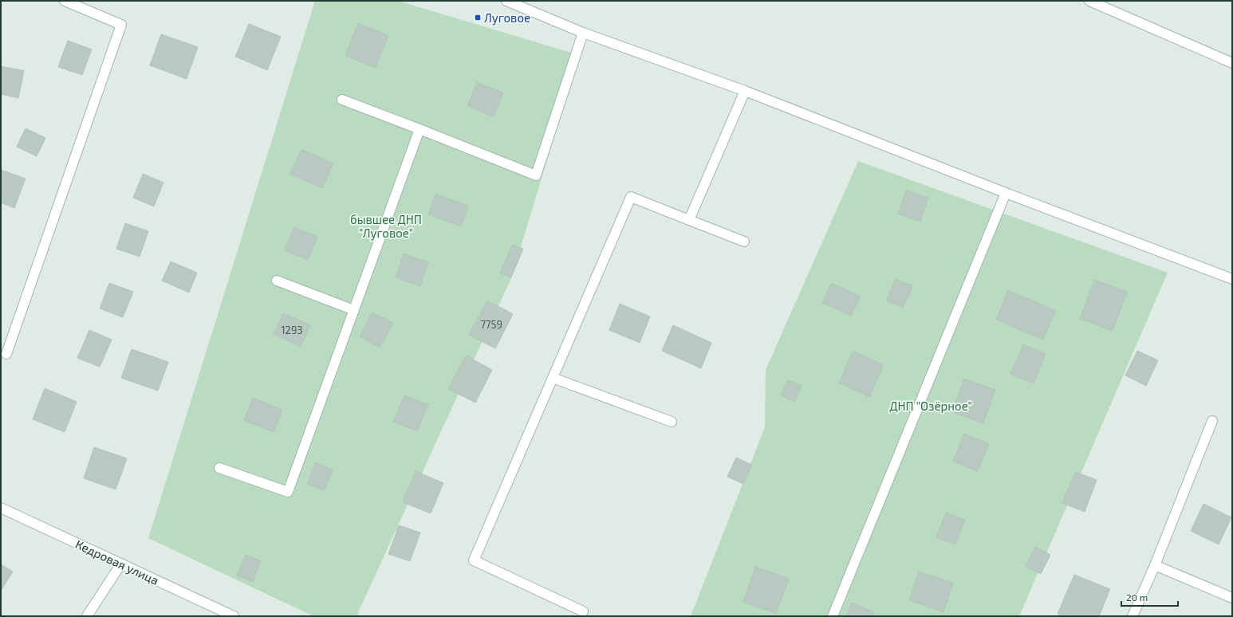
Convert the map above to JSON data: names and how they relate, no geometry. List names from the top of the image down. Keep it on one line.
{"streets":{"street":["Кедровая улица"]},"parks":["бывшее ДНП \"Луговое\"","ДНП \"Озёрное\""],"places":{"transit":["Луговое"]},"house_numbers":["7759","1293"],"scale_bar":"20 m"}
